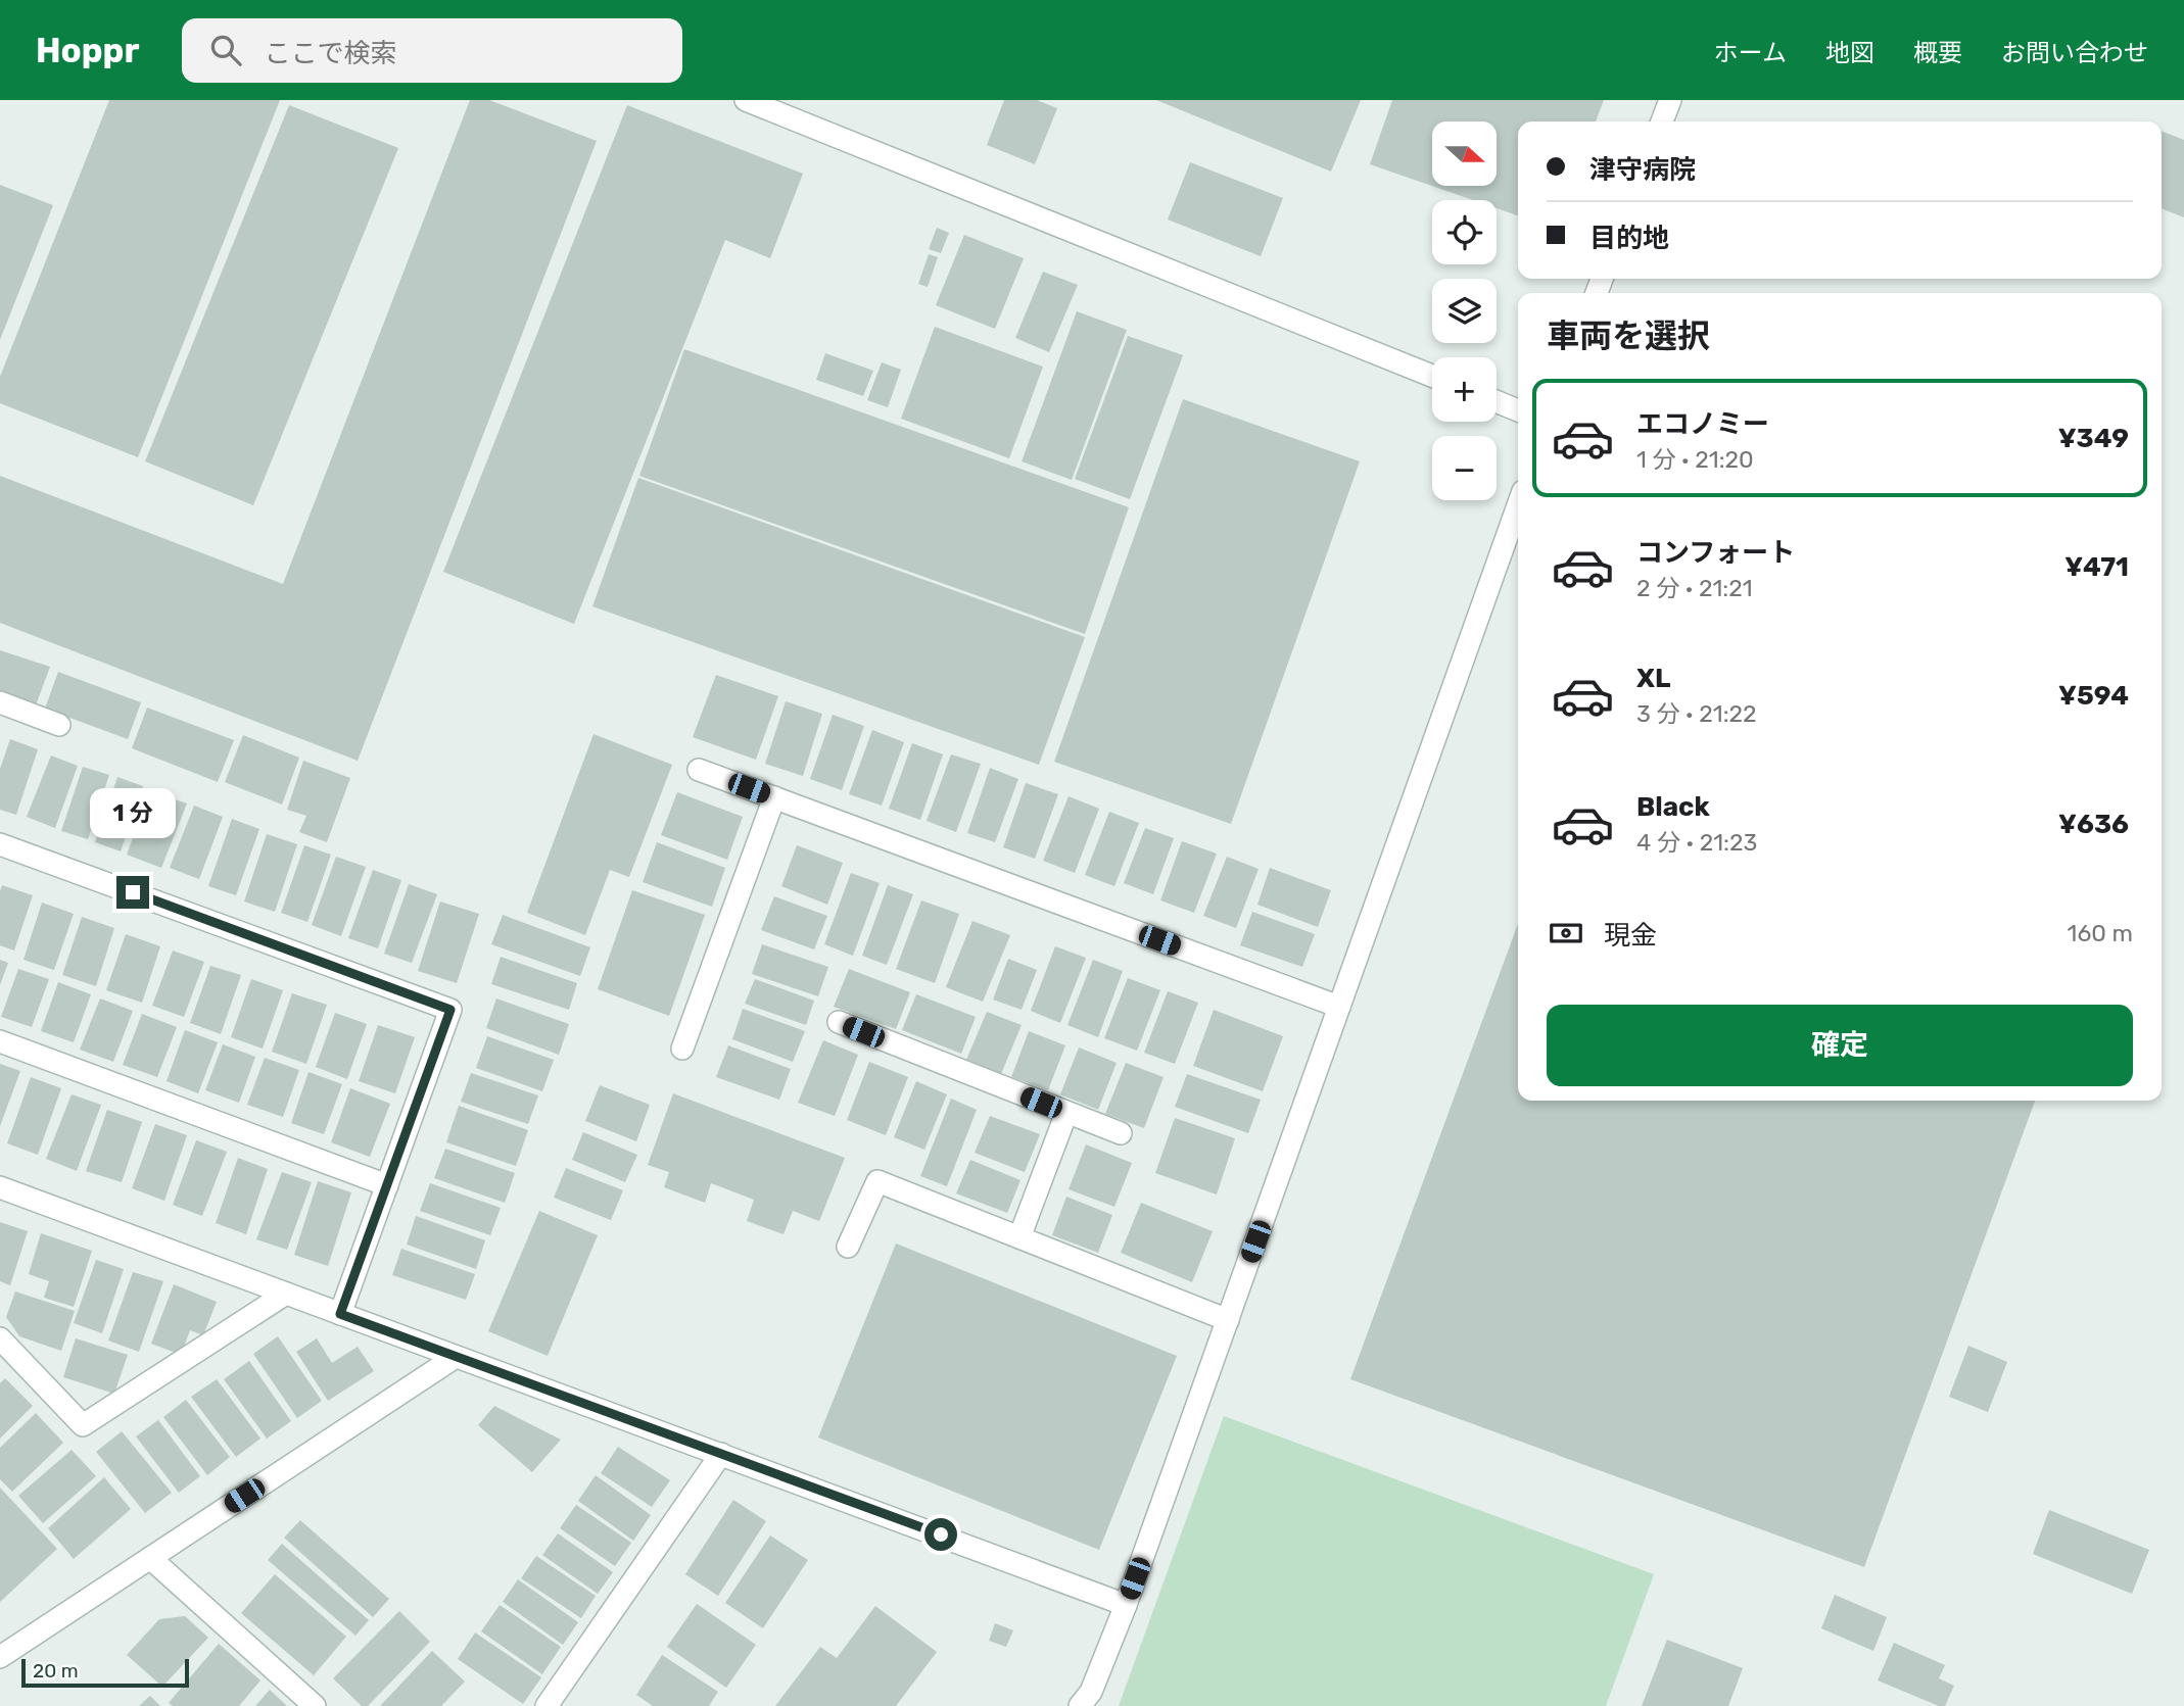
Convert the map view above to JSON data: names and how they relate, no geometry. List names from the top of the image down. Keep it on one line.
{"scale_bar":"20 m","north":"right","page":{"header":"Hoppr","search":"ここで検索","nav":["ホーム","地図","概要","お問い合わせ"],"map_buttons":["+","−"],"banner":["津守病院","目的地"],"heading":"車両を選択","list":[{"name":"エコノミー","note":"1 分 · 21:20","value":"¥349"},{"name":"コンフォート","note":"2 分 · 21:21","value":"¥471"},{"name":"XL","note":"3 分 · 21:22","value":"¥594"},{"name":"Black","note":"4 分 · 21:23","value":"¥636"}],"bubble":"1 分","pay":["現金","160 m"],"buttons":"確定","scale":"20 m"}}
